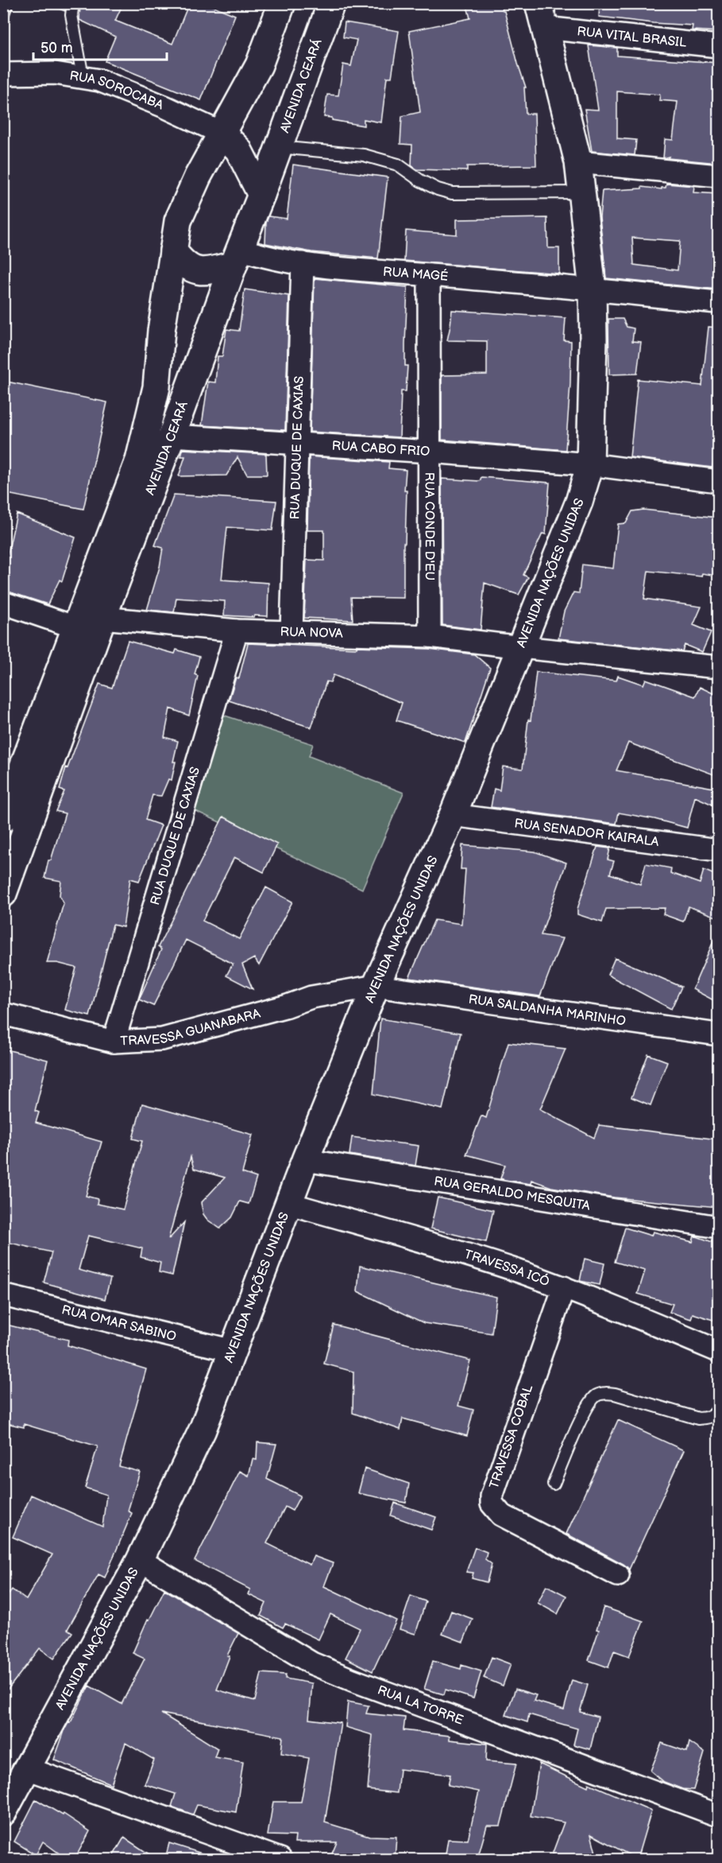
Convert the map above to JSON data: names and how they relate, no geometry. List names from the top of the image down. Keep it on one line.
{"streets":{"main road":["AVENIDA CEARÁ","AVENIDA NAÇÕES UNIDAS"],"street":["RUA VITAL BRASIL","RUA SOROCABA","RUA MAGÉ","RUA DUQUE DE CAXIAS","RUA CABO FRIO","RUA CONDE D'EU","RUA NOVA","RUA SENADOR KAIRALA","RUA SALDANHA MARINHO","TRAVESSA GUANABARA","RUA GERALDO MESQUITA","TRAVESSA ICÓ","RUA OMAR SABINO","TRAVESSA COBAL","RUA LA TORRE"]},"crossings":[["RUA VITAL BRASIL","AVENIDA NAÇÕES UNIDAS"],["AVENIDA CEARÁ","RUA SOROCABA"],["AVENIDA CEARÁ","RUA MAGÉ"],["AVENIDA CEARÁ","RUA CABO FRIO"],["AVENIDA CEARÁ","RUA NOVA"],["RUA MAGÉ","RUA DUQUE DE CAXIAS"],["RUA MAGÉ","RUA CONDE D'EU"],["RUA MAGÉ","AVENIDA NAÇÕES UNIDAS"],["RUA DUQUE DE CAXIAS","RUA CABO FRIO"],["RUA DUQUE DE CAXIAS","RUA NOVA"],["RUA DUQUE DE CAXIAS","TRAVESSA GUANABARA"],["RUA CABO FRIO","RUA CONDE D'EU"],["RUA CABO FRIO","AVENIDA NAÇÕES UNIDAS"],["RUA CONDE D'EU","RUA NOVA"],["AVENIDA NAÇÕES UNIDAS","RUA NOVA"],["AVENIDA NAÇÕES UNIDAS","RUA SENADOR KAIRALA"],["AVENIDA NAÇÕES UNIDAS","RUA SALDANHA MARINHO"],["AVENIDA NAÇÕES UNIDAS","TRAVESSA GUANABARA"],["AVENIDA NAÇÕES UNIDAS","RUA GERALDO MESQUITA"],["AVENIDA NAÇÕES UNIDAS","TRAVESSA ICÓ"],["AVENIDA NAÇÕES UNIDAS","RUA OMAR SABINO"],["AVENIDA NAÇÕES UNIDAS","RUA LA TORRE"],["RUA SALDANHA MARINHO","TRAVESSA GUANABARA"],["TRAVESSA ICÓ","TRAVESSA COBAL"]],"scale_bar":"50 m"}
